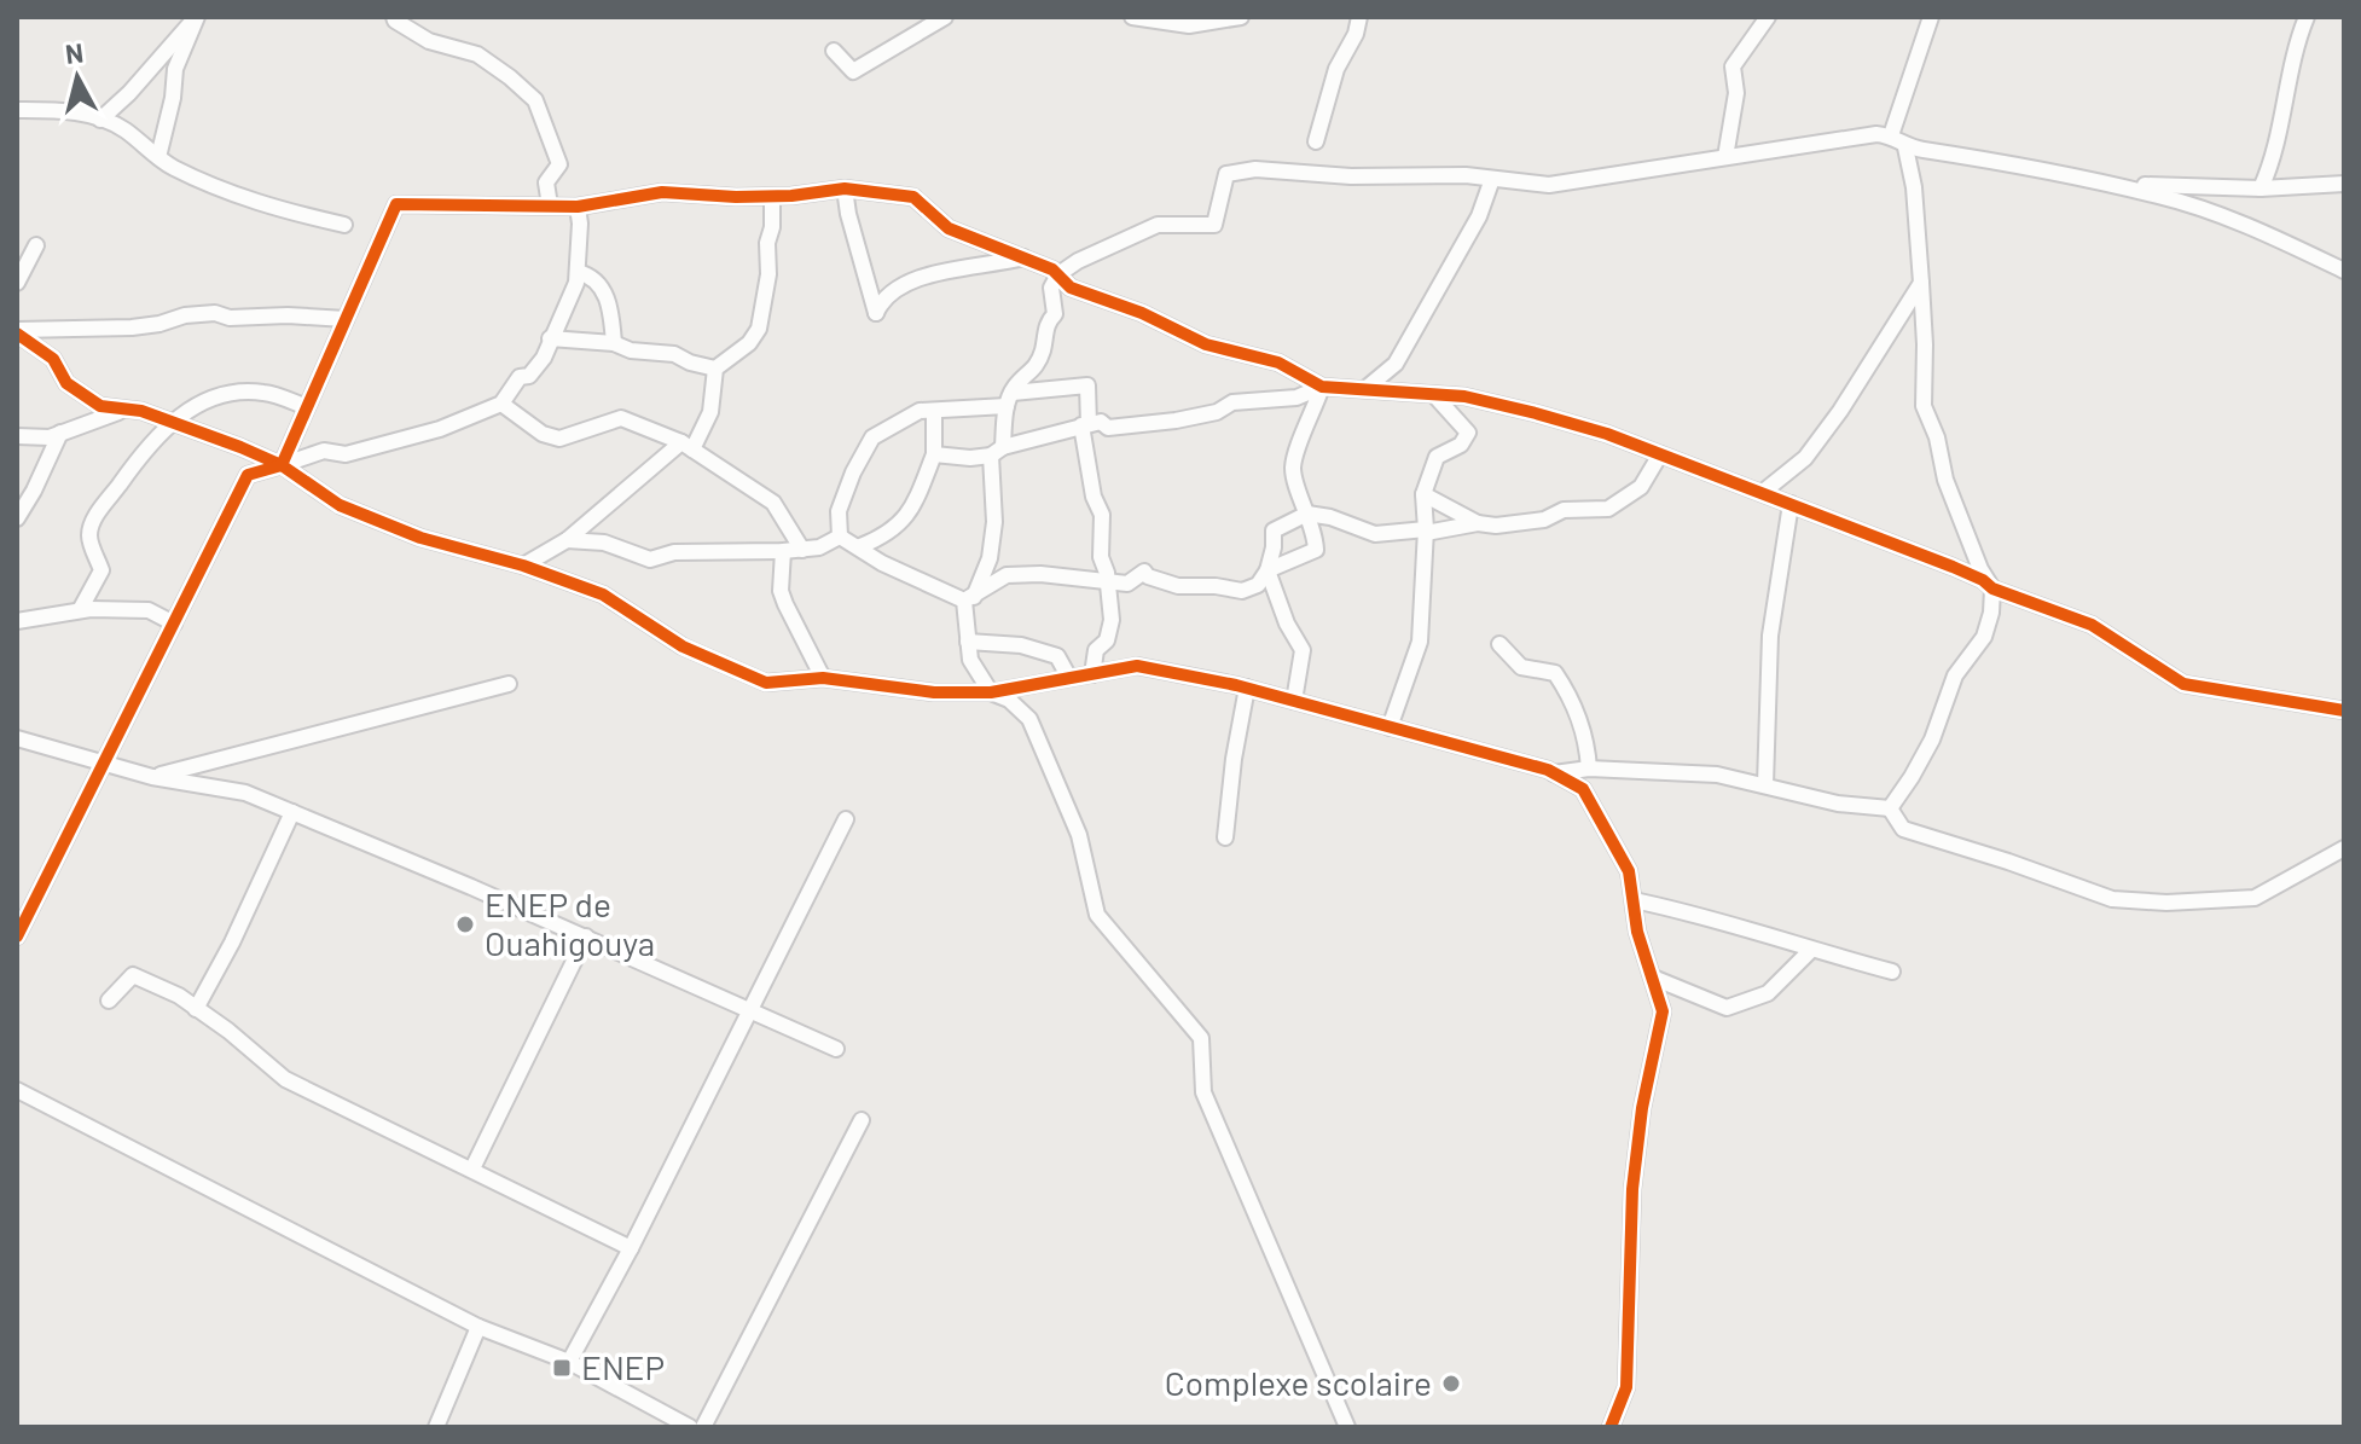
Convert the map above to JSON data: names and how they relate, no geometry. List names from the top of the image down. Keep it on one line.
{"places":{"other":["ENEP de Ouahigouya","Complexe scolaire"],"transit":["ENEP"]},"north":"top"}
